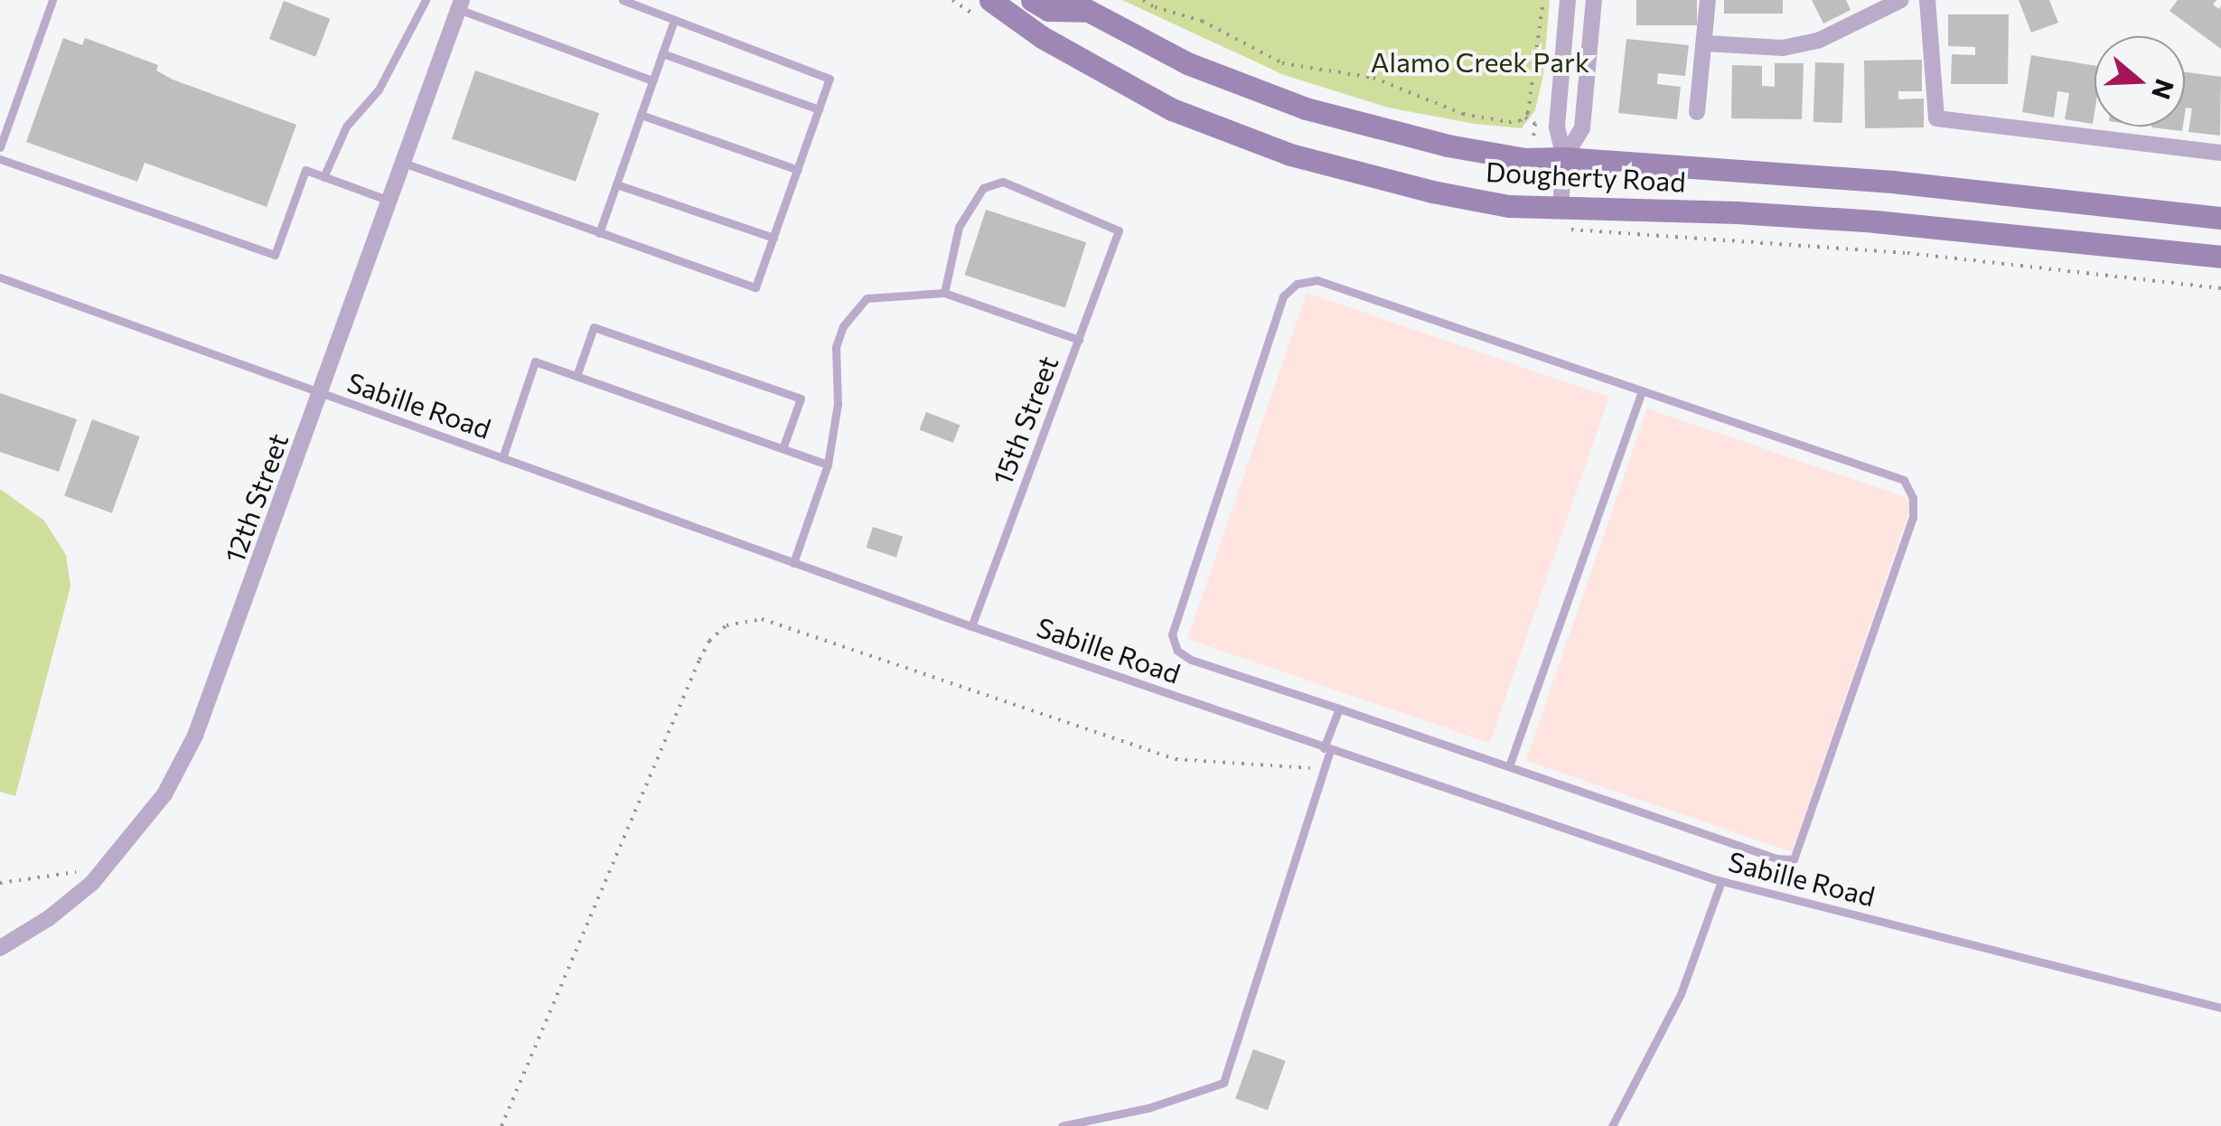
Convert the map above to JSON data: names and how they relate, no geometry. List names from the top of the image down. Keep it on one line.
{"streets":{"main road":["Dougherty Road"],"street":["12th Street"],"lane":["Sabille Road","15th Street"]},"crossings":[["Sabille Road","15th Street"],["Sabille Road","12th Street"]],"parks":["Alamo Creek Park"],"north":"right"}
